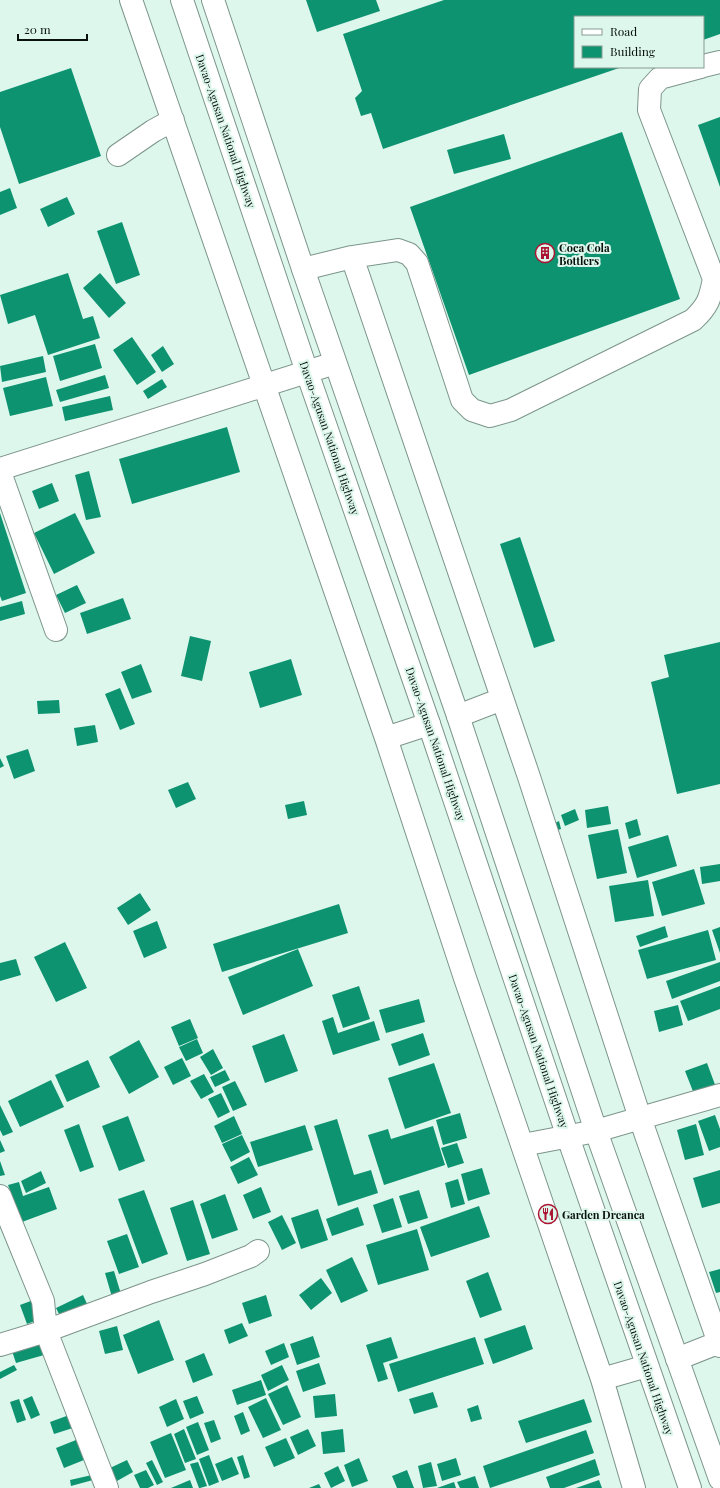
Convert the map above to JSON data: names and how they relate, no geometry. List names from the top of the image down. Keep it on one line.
{"streets":{"main road":["Davao-Agusan National Highway"]},"places":{"building":["Coca Cola Bottlers"],"restaurant":["Garden Dreanca"]},"legend":["Road","Building"],"scale_bar":"20 m"}
